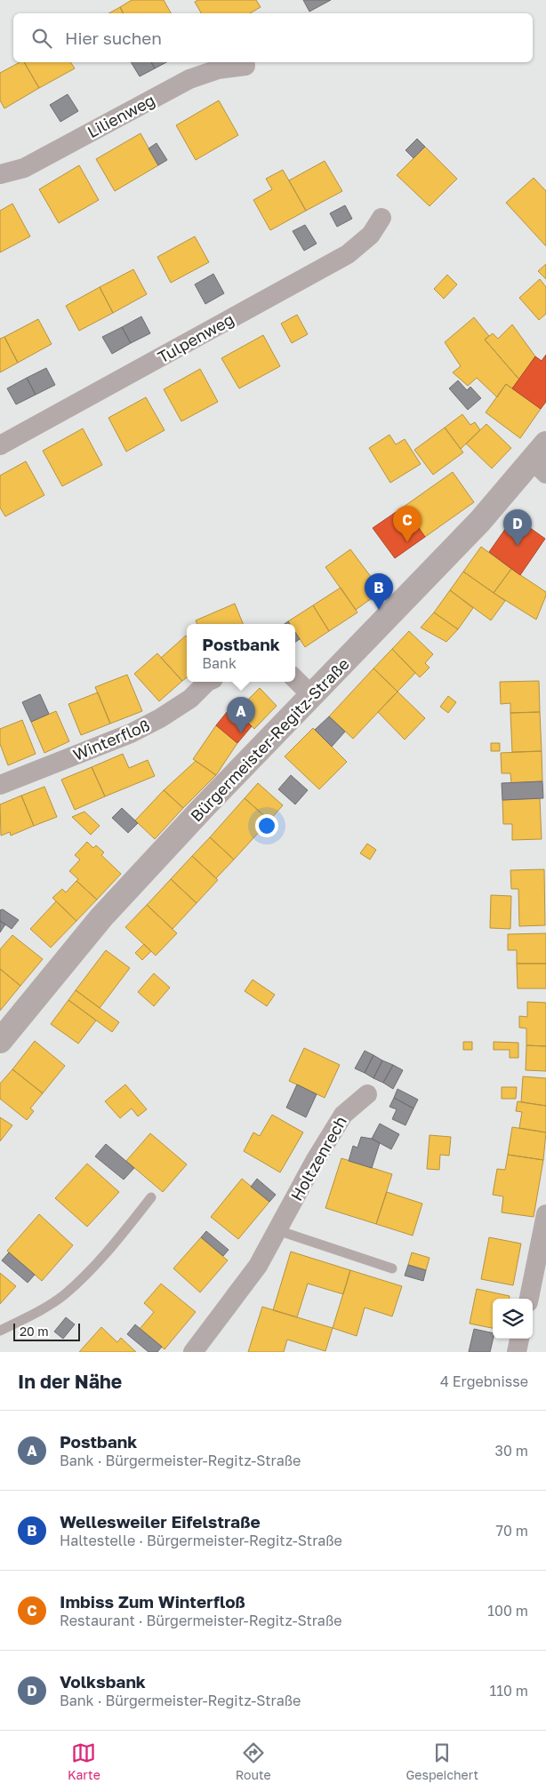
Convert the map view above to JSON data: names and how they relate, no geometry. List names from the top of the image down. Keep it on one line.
{"streets":{"street":["Lilienweg","Tulpenweg","Winterfloß","Bürgermeister-Regitz-Straße","Holtzenrech"]},"scale_bar":"20 m","page":{"search":"Hier suchen","pins":["C","D","B","A"],"popup":["Postbank","Bank"],"scale":"20 m","heading":["In der Nähe","4 Ergebnisse"],"list":[{"mark":"A","name":"Postbank","note":"Bank · Bürgermeister-Regitz-Straße","value":"30 m"},{"mark":"B","name":"Wellesweiler Eifelstraße","note":"Haltestelle · Bürgermeister-Regitz-Straße","value":"70 m"},{"mark":"C","name":"Imbiss Zum Winterfloß","note":"Restaurant · Bürgermeister-Regitz-Straße","value":"100 m"},{"mark":"D","name":"Volksbank","note":"Bank · Bürgermeister-Regitz-Straße","value":"110 m"}],"nav":["Karte","Route","Gespeichert"]}}
